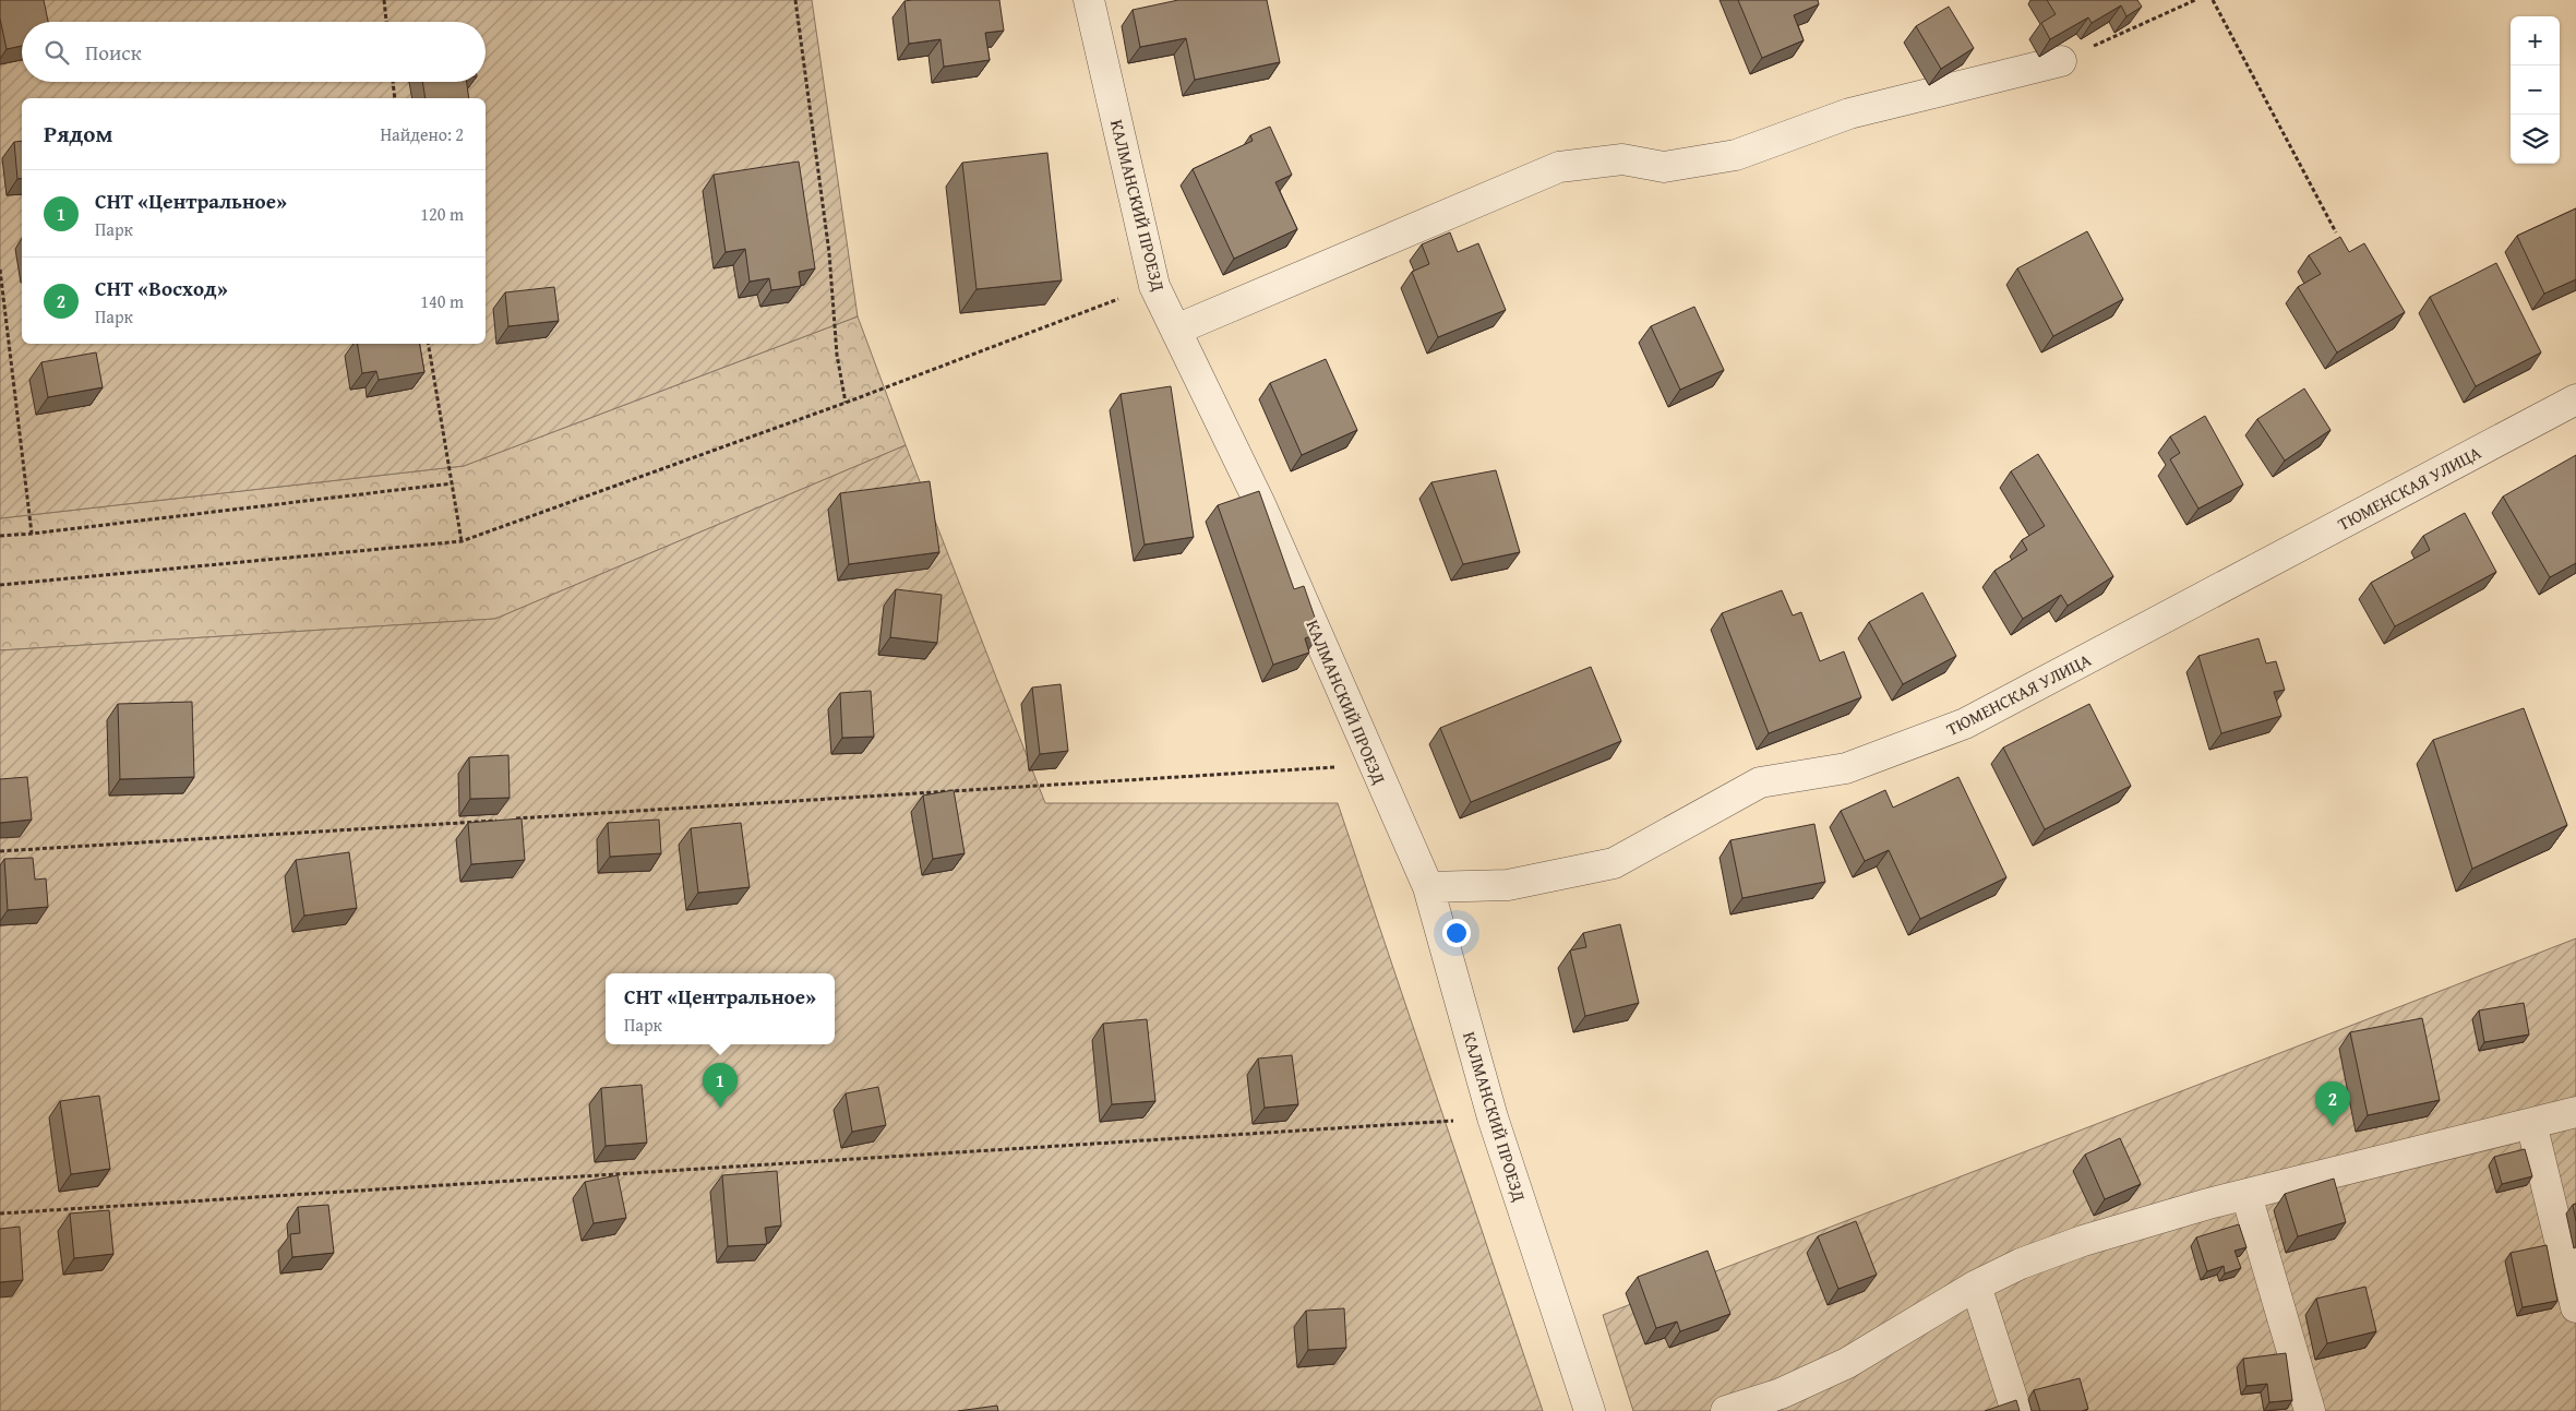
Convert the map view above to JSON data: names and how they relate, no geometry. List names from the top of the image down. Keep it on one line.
{"streets":{"street":["КАЛМАНСКИЙ ПРОЕЗД","ТЮМЕНСКАЯ УЛИЦА"]},"crossings":[["КАЛМАНСКИЙ ПРОЕЗД","ТЮМЕНСКАЯ УЛИЦА"]],"page":{"map_buttons":["+","−"],"search":"Поиск","heading":["Рядом","Найдено: 2"],"list":[{"mark":"1","name":"СНТ «Центральное»","note":"Парк","value":"120 m"},{"mark":"2","name":"СНТ «Восход»","note":"Парк","value":"140 m"}],"popup":["СНТ «Центральное»","Парк"],"pins":["1","2"]}}
